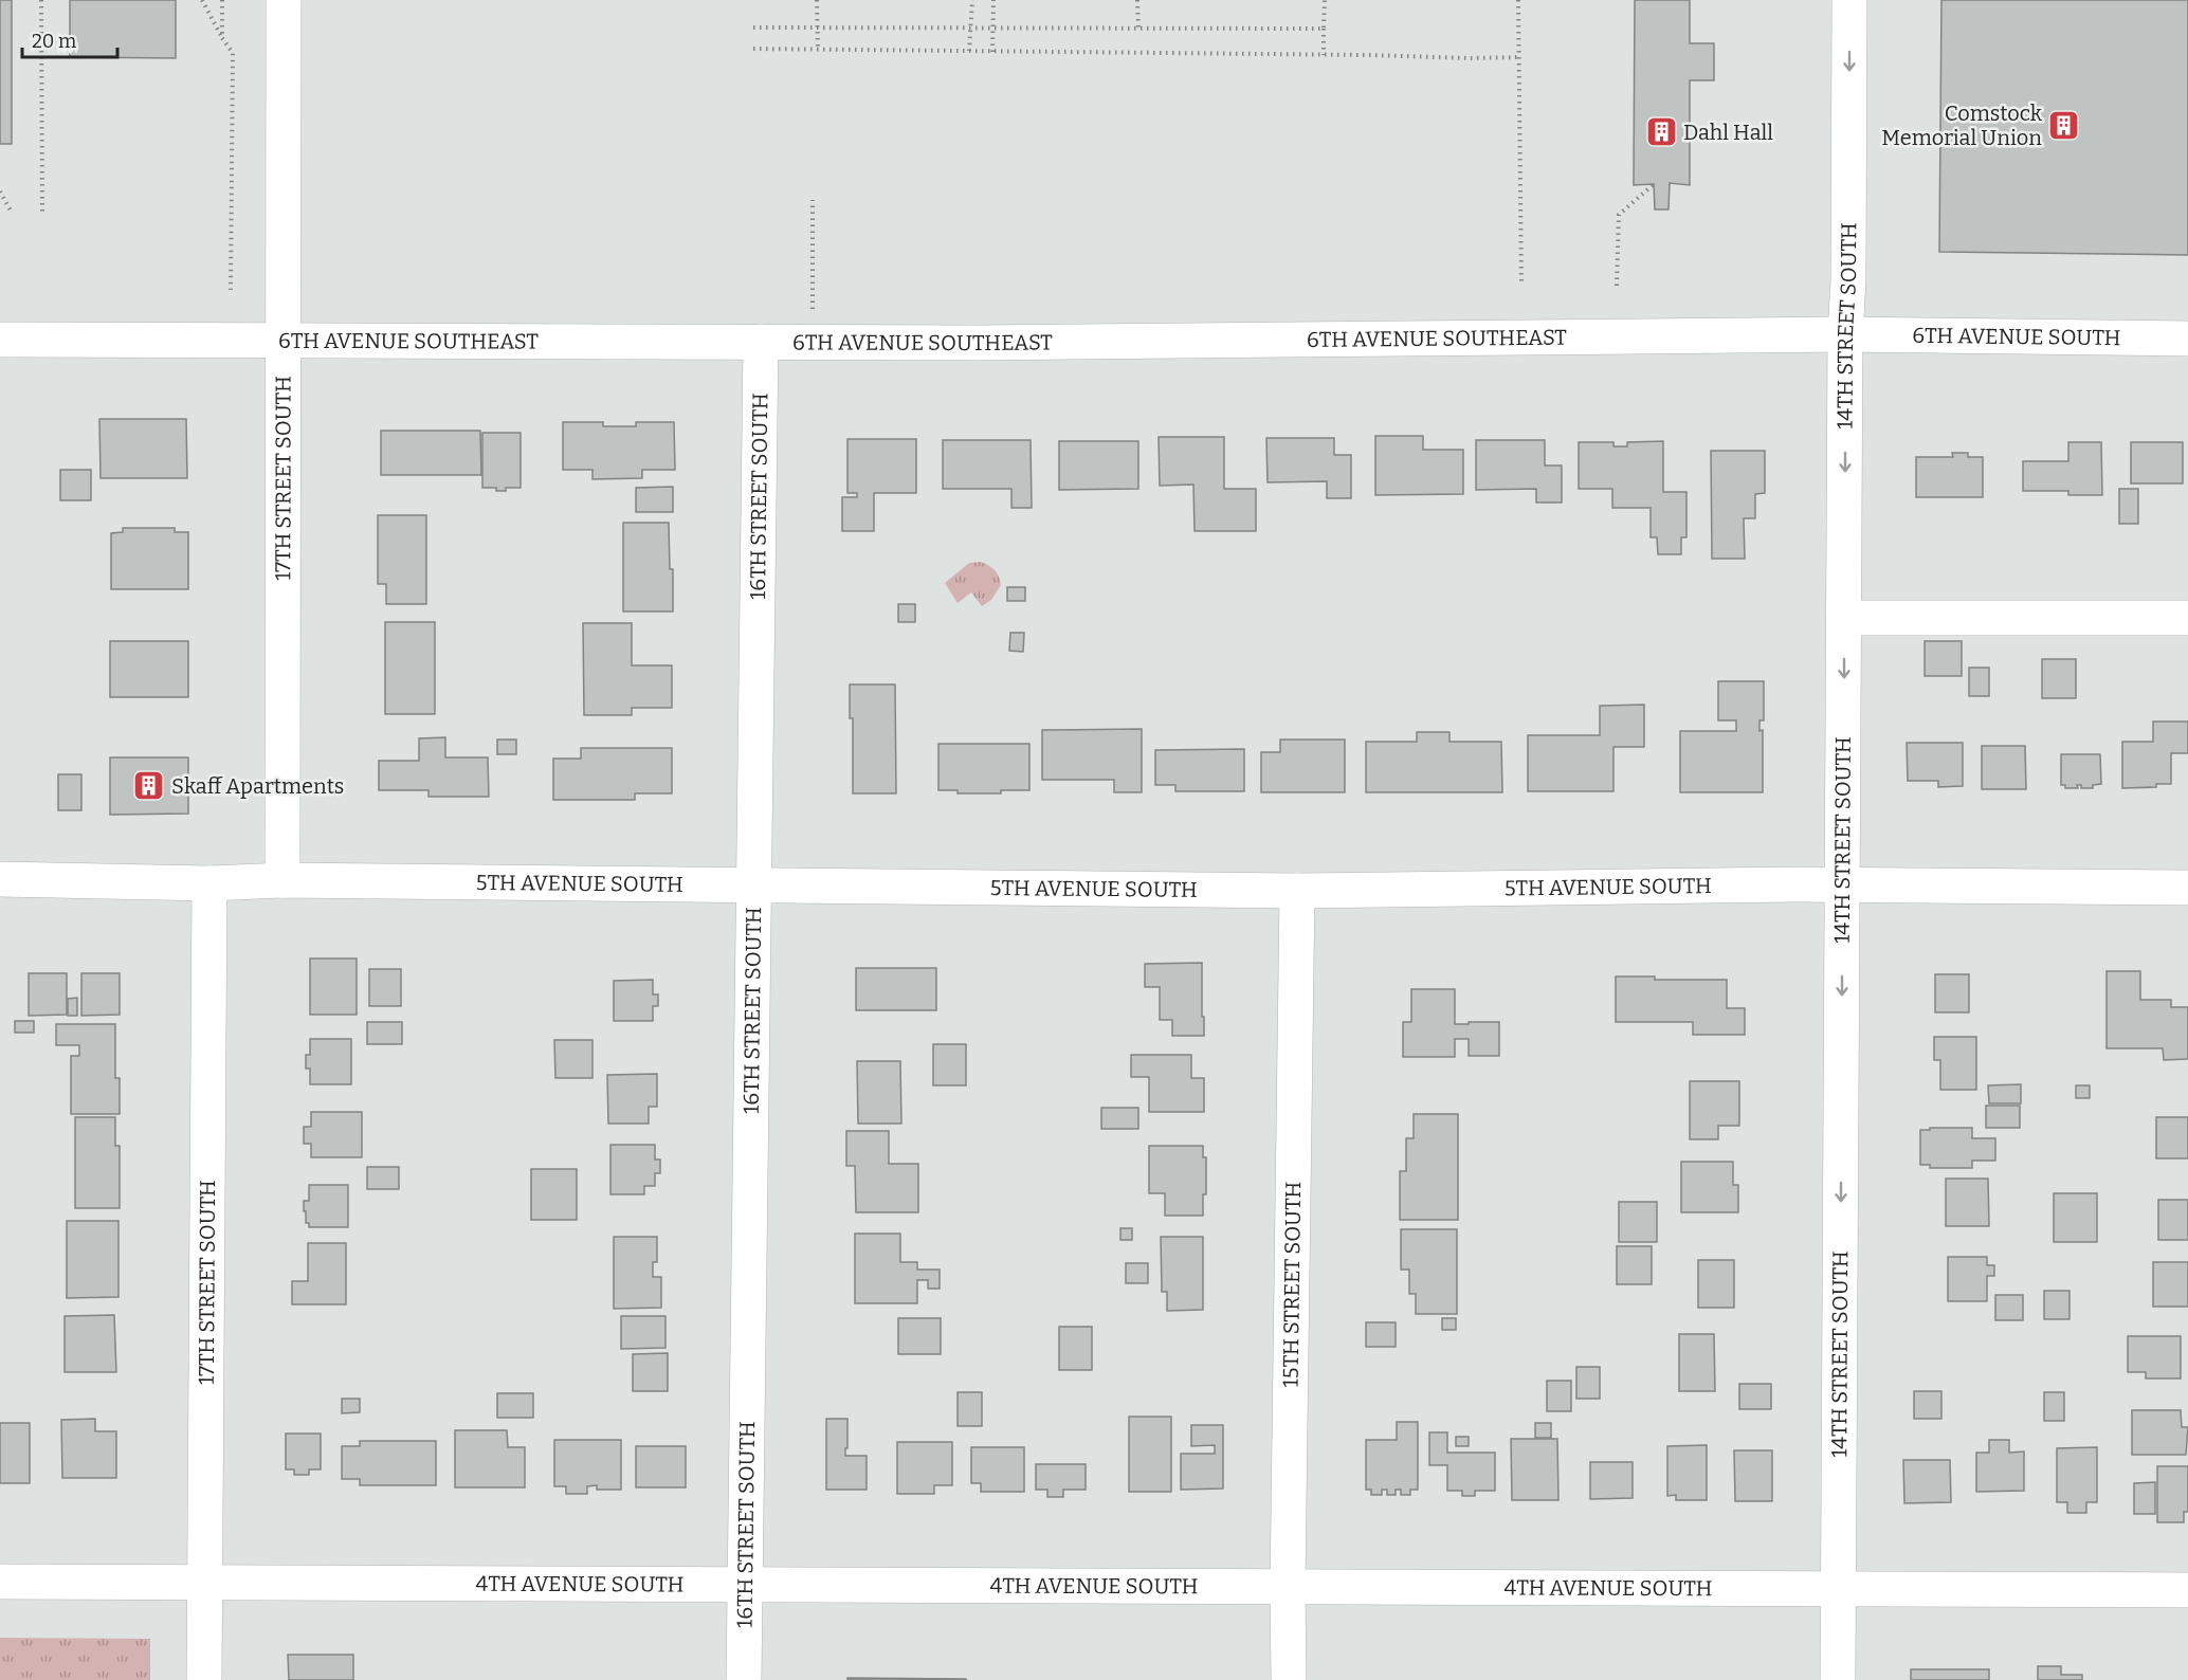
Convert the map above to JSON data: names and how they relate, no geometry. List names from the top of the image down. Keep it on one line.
{"streets":{"street":["14TH STREET SOUTH","6TH AVENUE SOUTH","6TH AVENUE SOUTHEAST","17TH STREET SOUTH","16TH STREET SOUTH","5TH AVENUE SOUTH","15TH STREET SOUTH","4TH AVENUE SOUTH"]},"crossings":[["14TH STREET SOUTH","6TH AVENUE SOUTH"],["14TH STREET SOUTH","6TH AVENUE SOUTHEAST"],["14TH STREET SOUTH","5TH AVENUE SOUTH"],["14TH STREET SOUTH","4TH AVENUE SOUTH"],["6TH AVENUE SOUTH","6TH AVENUE SOUTHEAST"],["6TH AVENUE SOUTHEAST","17TH STREET SOUTH"],["6TH AVENUE SOUTHEAST","16TH STREET SOUTH"],["17TH STREET SOUTH","5TH AVENUE SOUTH"],["17TH STREET SOUTH","4TH AVENUE SOUTH"],["16TH STREET SOUTH","5TH AVENUE SOUTH"],["16TH STREET SOUTH","4TH AVENUE SOUTH"],["5TH AVENUE SOUTH","15TH STREET SOUTH"],["15TH STREET SOUTH","4TH AVENUE SOUTH"]],"one_way":["14TH STREET SOUTH"],"places":{"building":["Comstock Memorial Union","Dahl Hall","Skaff Apartments"]},"scale_bar":"20 m"}
